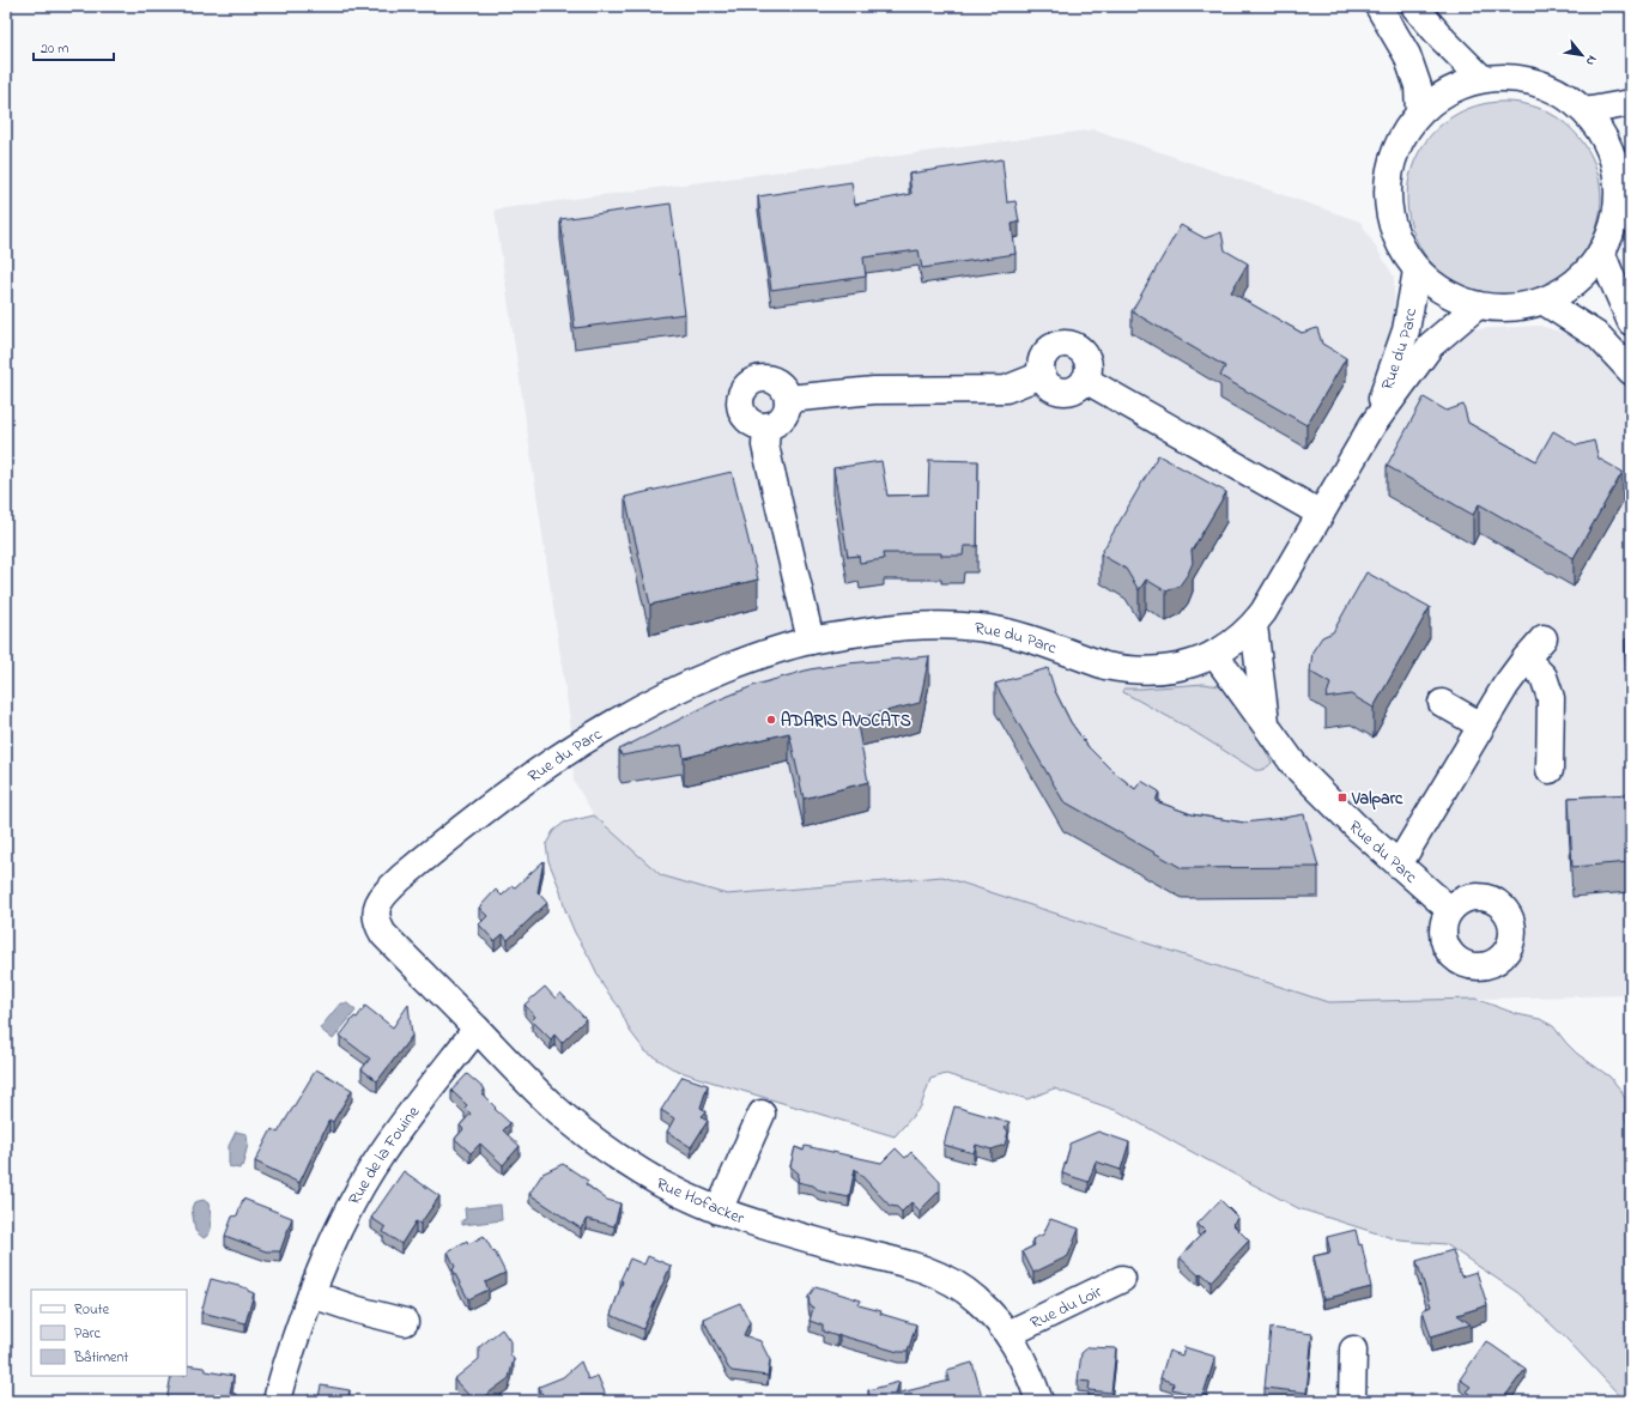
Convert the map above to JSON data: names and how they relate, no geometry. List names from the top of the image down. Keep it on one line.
{"streets":{"street":["Rue du Parc","Rue de la Fouine","Rue Hofacker","Rue du Loir"]},"crossings":[["Rue du Parc","Rue Hofacker"],["Rue de la Fouine","Rue Hofacker"],["Rue Hofacker","Rue du Loir"]],"places":{"other":["ADARIS AVOCATS"],"transit":["Valparc"]},"legend":["Route","Parc","Bâtiment"],"scale_bar":"20 m","north":"bottom right"}
